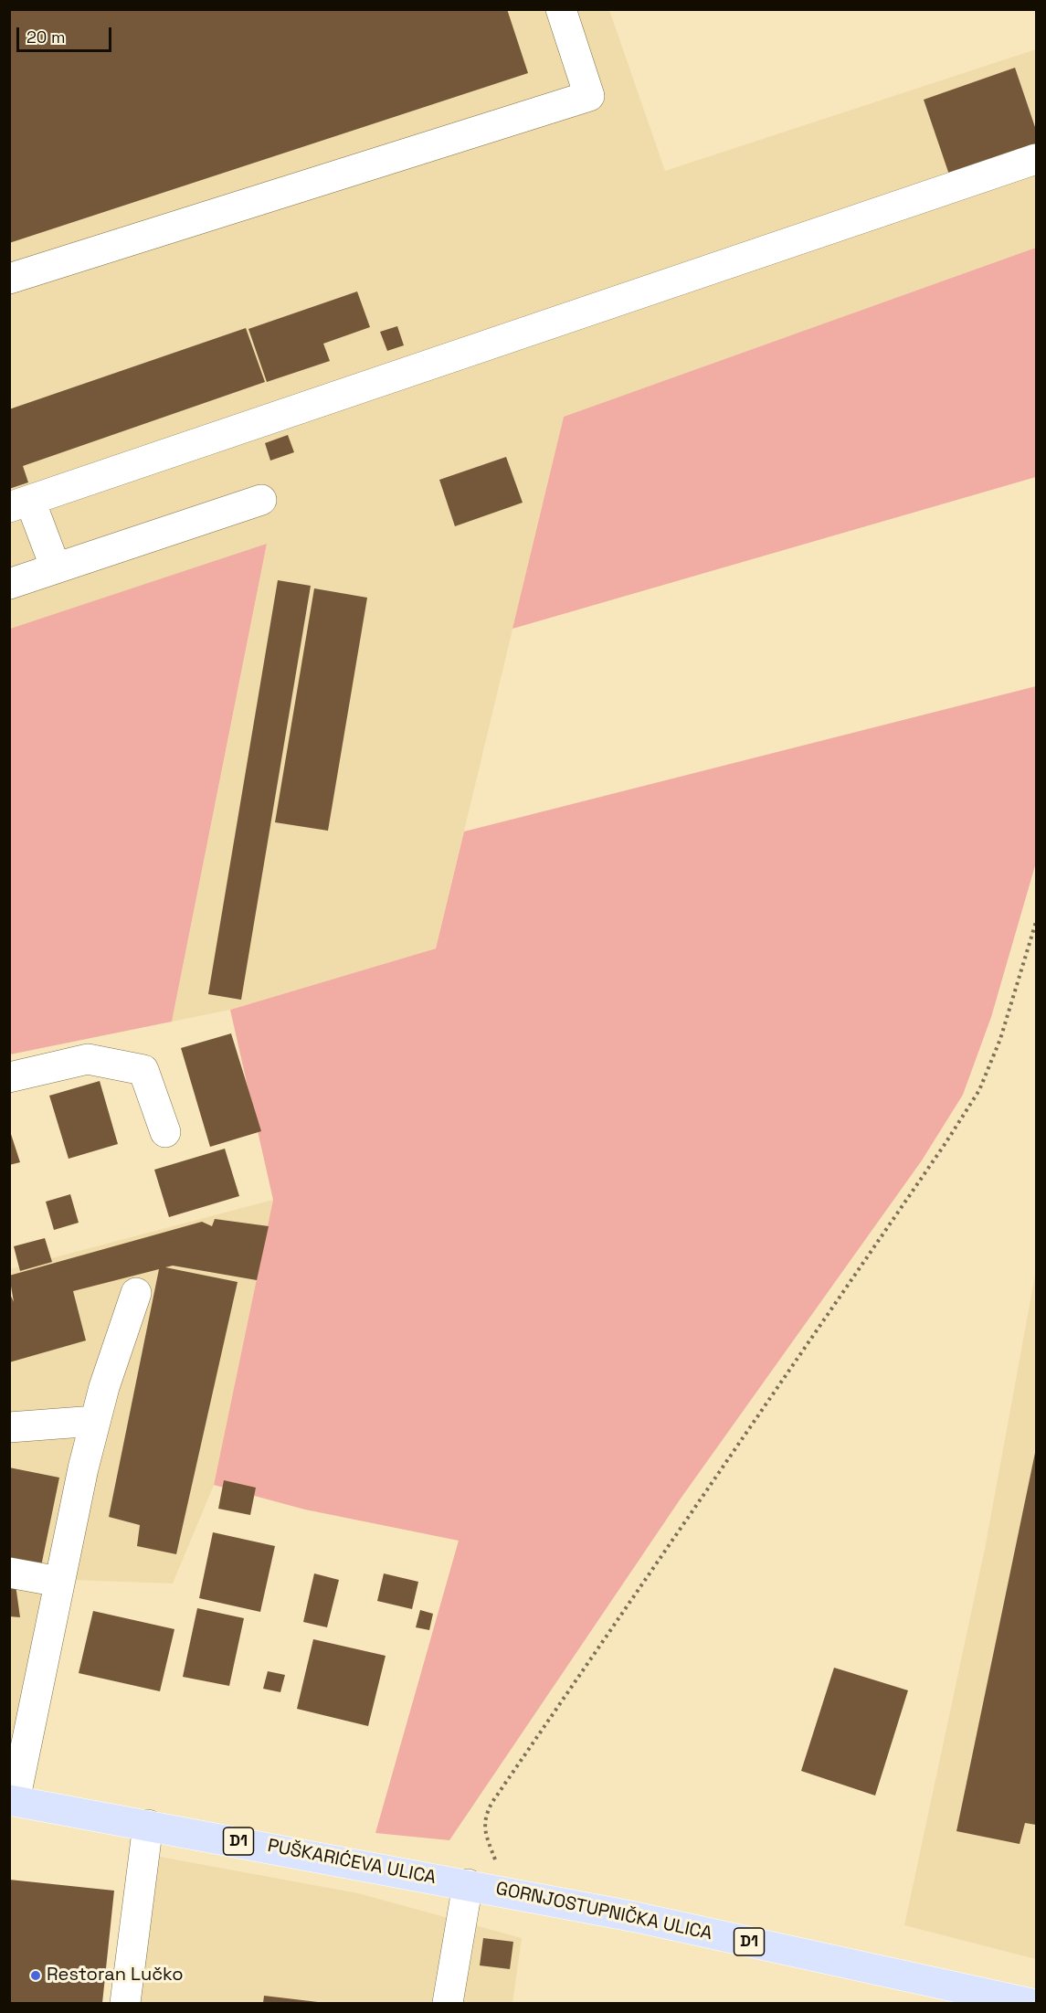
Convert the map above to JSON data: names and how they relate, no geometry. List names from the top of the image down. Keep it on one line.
{"streets":{"main road":["D1","PUŠKARIĆEVA ULICA","GORNJOSTUPNIČKA ULICA"]},"crossings":[["PUŠKARIĆEVA ULICA","GORNJOSTUPNIČKA ULICA"]],"places":["Restoran Lučko"],"scale_bar":"20 m"}
